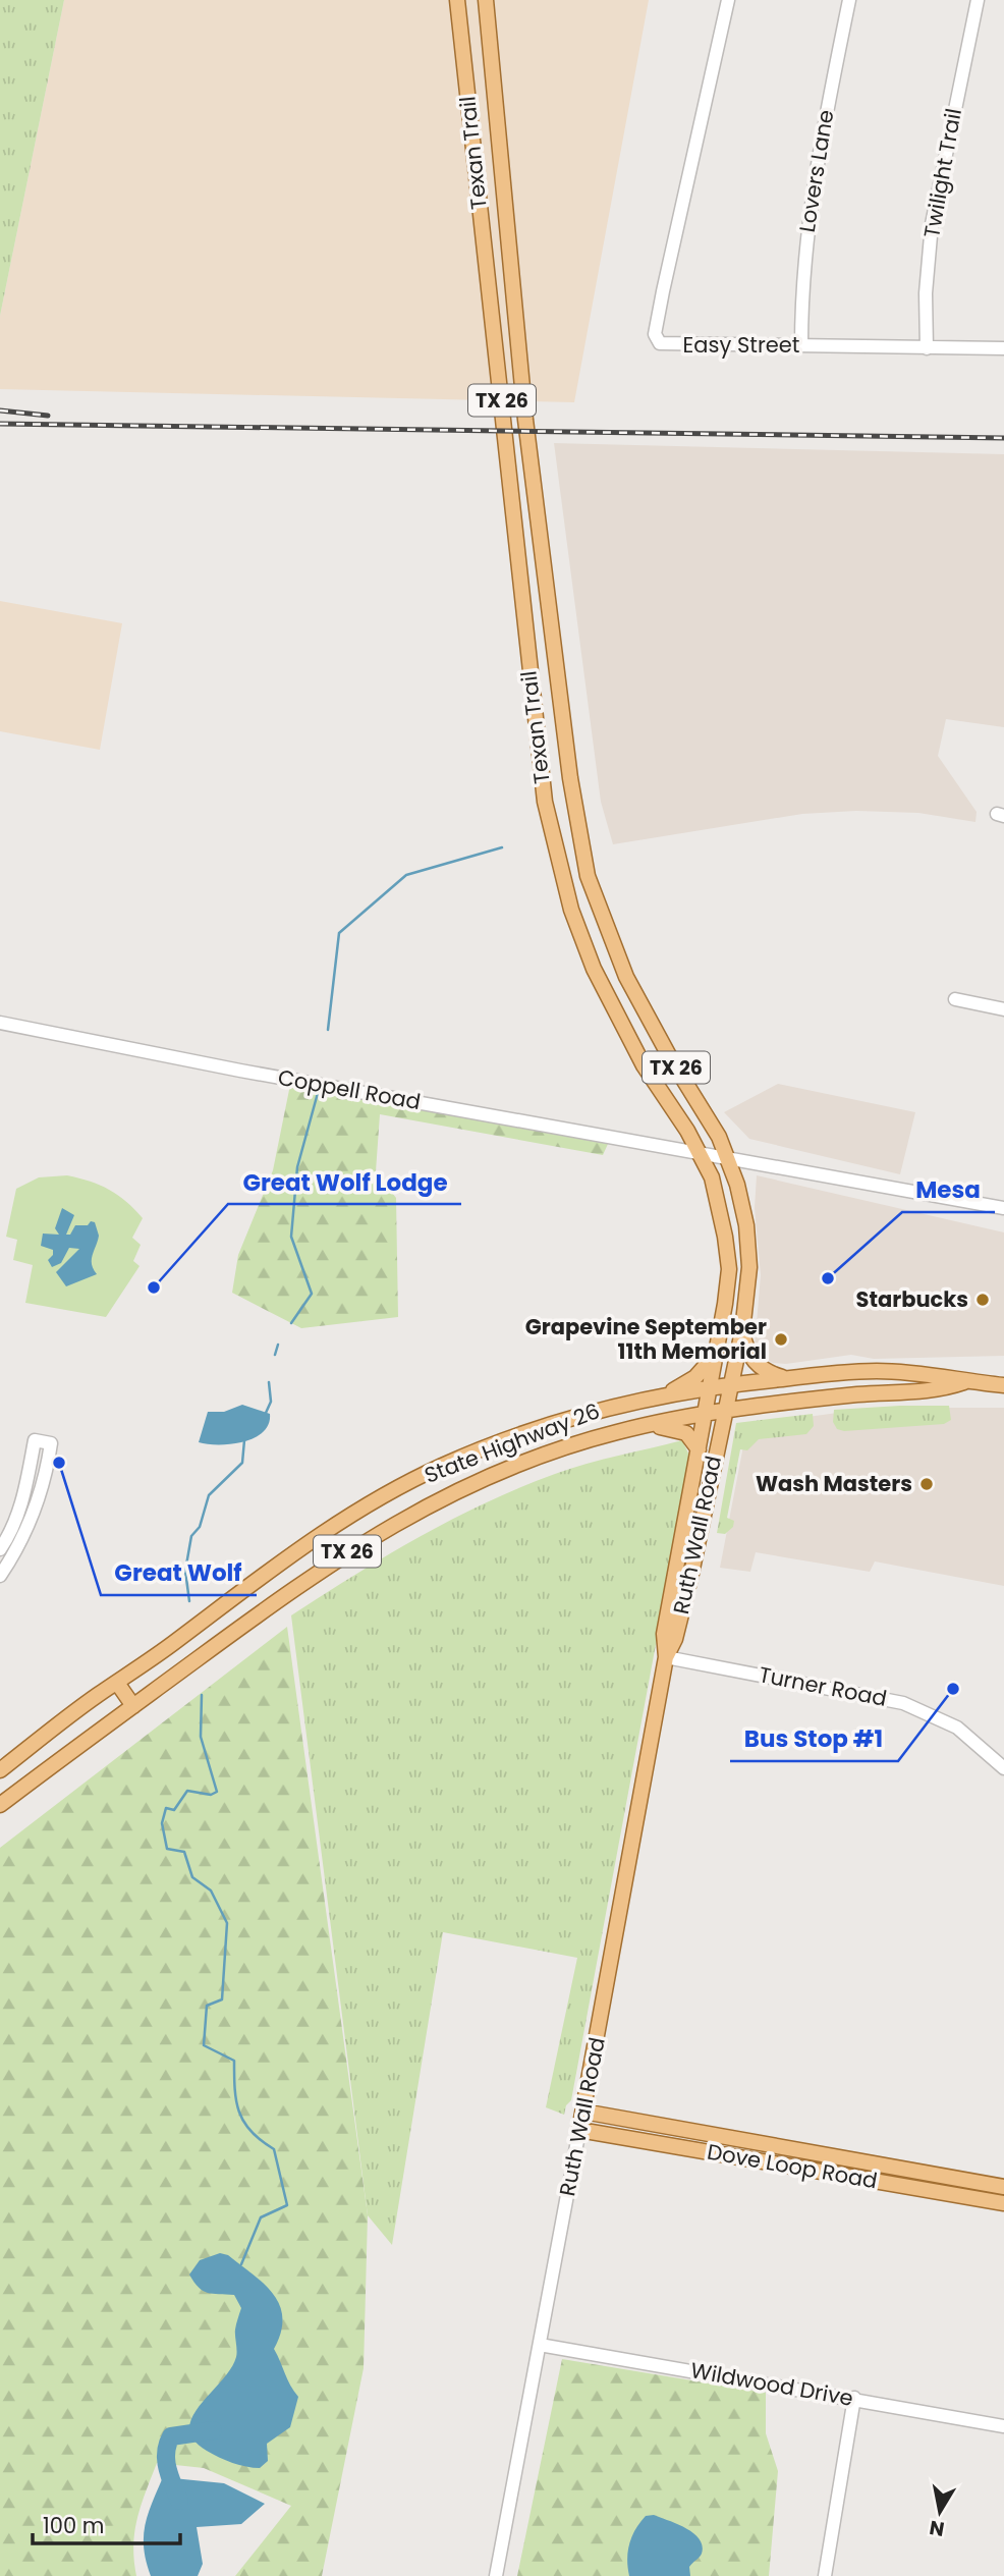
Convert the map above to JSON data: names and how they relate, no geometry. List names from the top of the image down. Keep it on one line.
{"streets":{"main road":["Texan Trail","TX 26","State Highway 26","Ruth Wall Road","Dove Loop Road"],"street":["Lovers Lane","Twilight Trail","Easy Street","Coppell Road","Turner Road","Wildwood Drive"]},"crossings":[["Texan Trail","TX 26"],["Texan Trail","Coppell Road"],["Texan Trail","State Highway 26"],["Texan Trail","Ruth Wall Road"],["Lovers Lane","Easy Street"],["Twilight Trail","Easy Street"],["TX 26","State Highway 26"],["State Highway 26","Ruth Wall Road"],["Ruth Wall Road","Turner Road"],["Ruth Wall Road","Dove Loop Road"],["Ruth Wall Road","Wildwood Drive"]],"places":["Mesa","Great Wolf Lodge","Starbucks","Grapevine September 11th Memorial","Great Wolf","Wash Masters","Bus Stop #1"],"scale_bar":"100 m","north":"bottom"}
